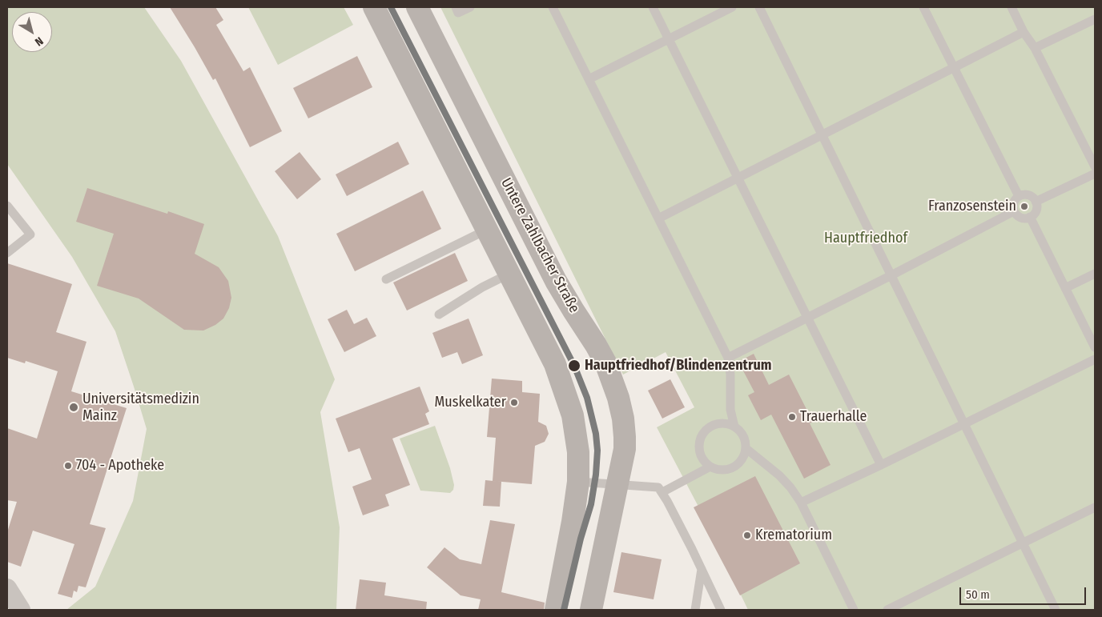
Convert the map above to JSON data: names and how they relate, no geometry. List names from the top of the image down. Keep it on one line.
{"streets":{"street":["Untere Zahlbacher Straße"]},"parks":["Hauptfriedhof"],"places":["Franzosenstein","Hauptfriedhof/Blindenzentrum","Muskelkater","Universitätsmedizin Mainz","Trauerhalle","704 - Apotheke","Krematorium"],"scale_bar":"50 m","north":"bottom right"}
